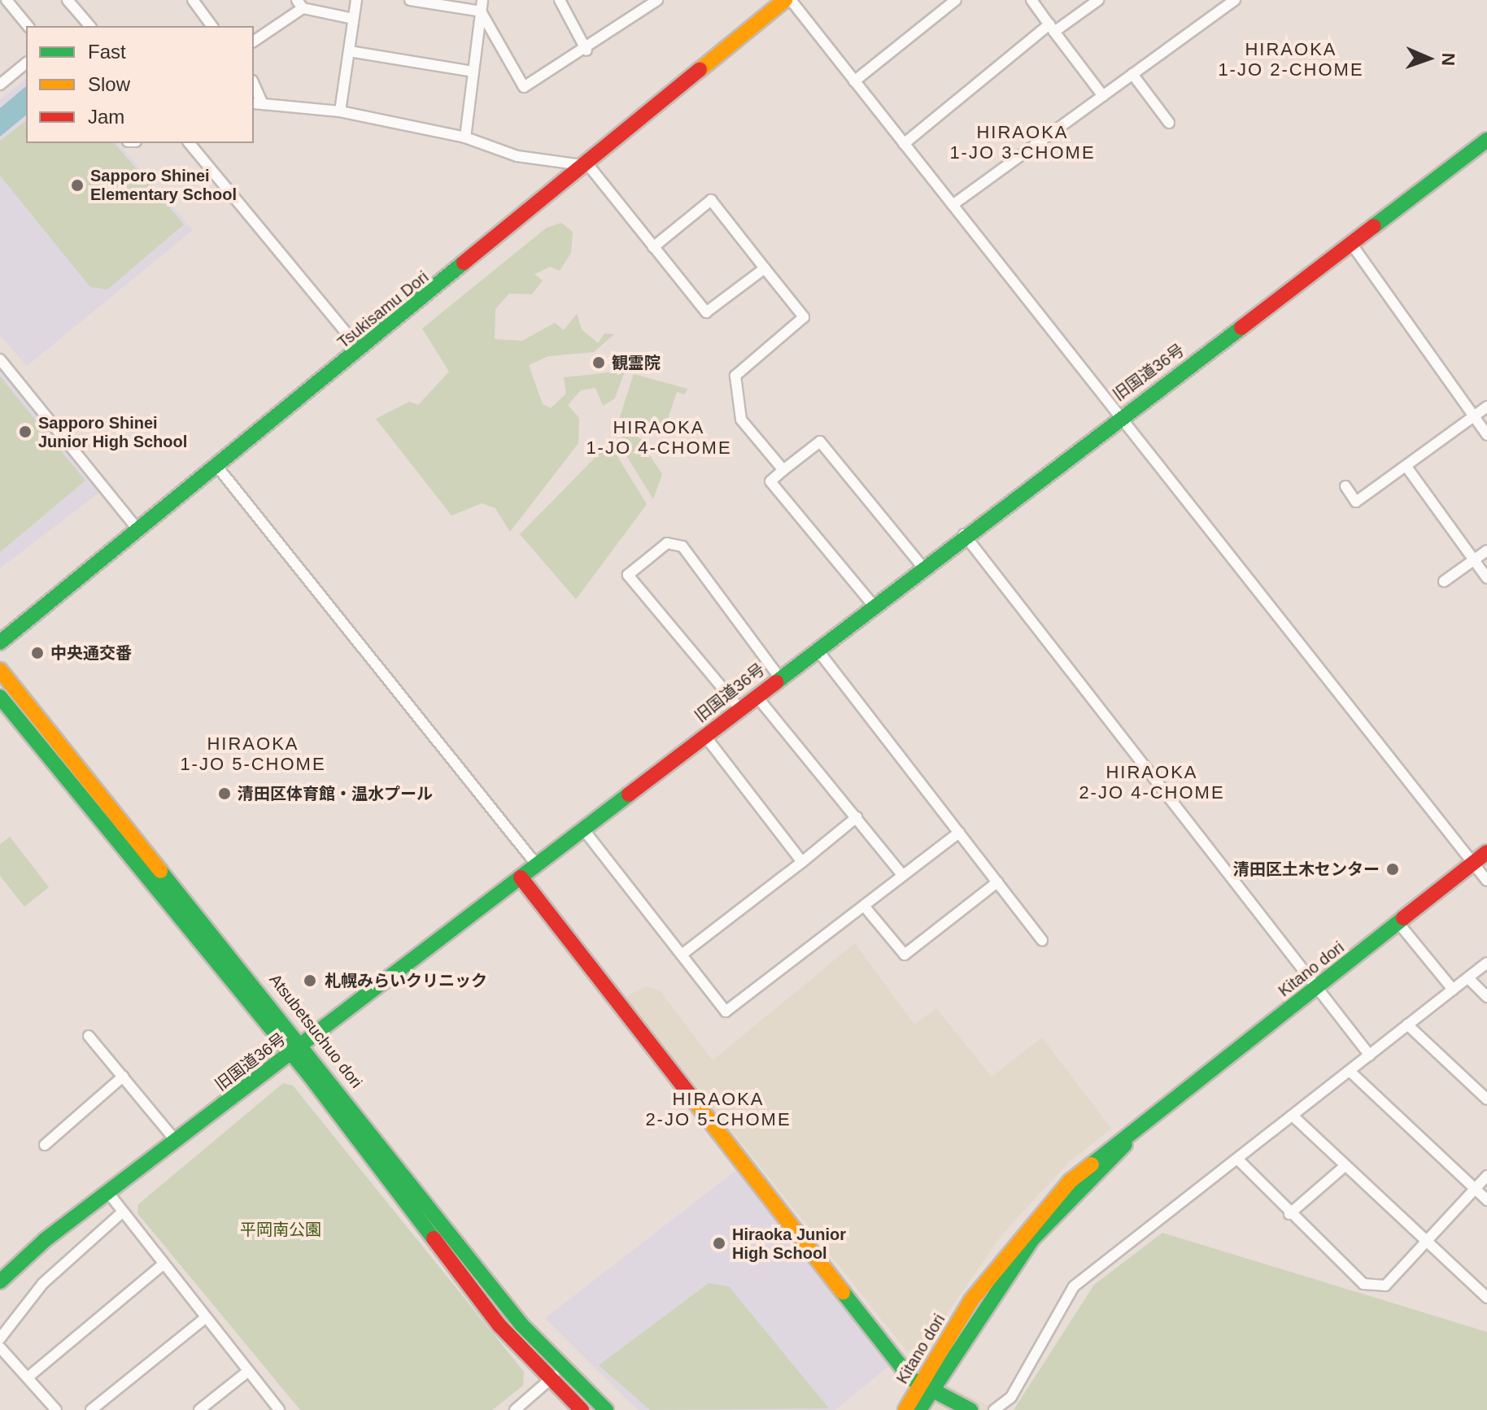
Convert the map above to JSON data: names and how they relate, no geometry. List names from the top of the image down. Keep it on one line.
{"streets":{"main road":["Tsukisamu Dori","旧国道36号","Kitano dori","Atsubetsuchuo dori"]},"crossings":[["旧国道36号","Atsubetsuchuo dori"]],"districts":["HIRAOKA 1-JO 2-CHOME","HIRAOKA 1-JO 3-CHOME","HIRAOKA 1-JO 4-CHOME","HIRAOKA 1-JO 5-CHOME","HIRAOKA 2-JO 4-CHOME","HIRAOKA 2-JO 5-CHOME"],"parks":["平岡南公園"],"places":["Sapporo Shinei Elementary School","観霊院","Sapporo Shinei Junior High School","中央通交番","清田区体育館・温水プール","清田区土木センター","札幌みらいクリニック","Hiraoka Junior High School"],"legend":["Fast","Slow","Jam"],"north":"right"}
